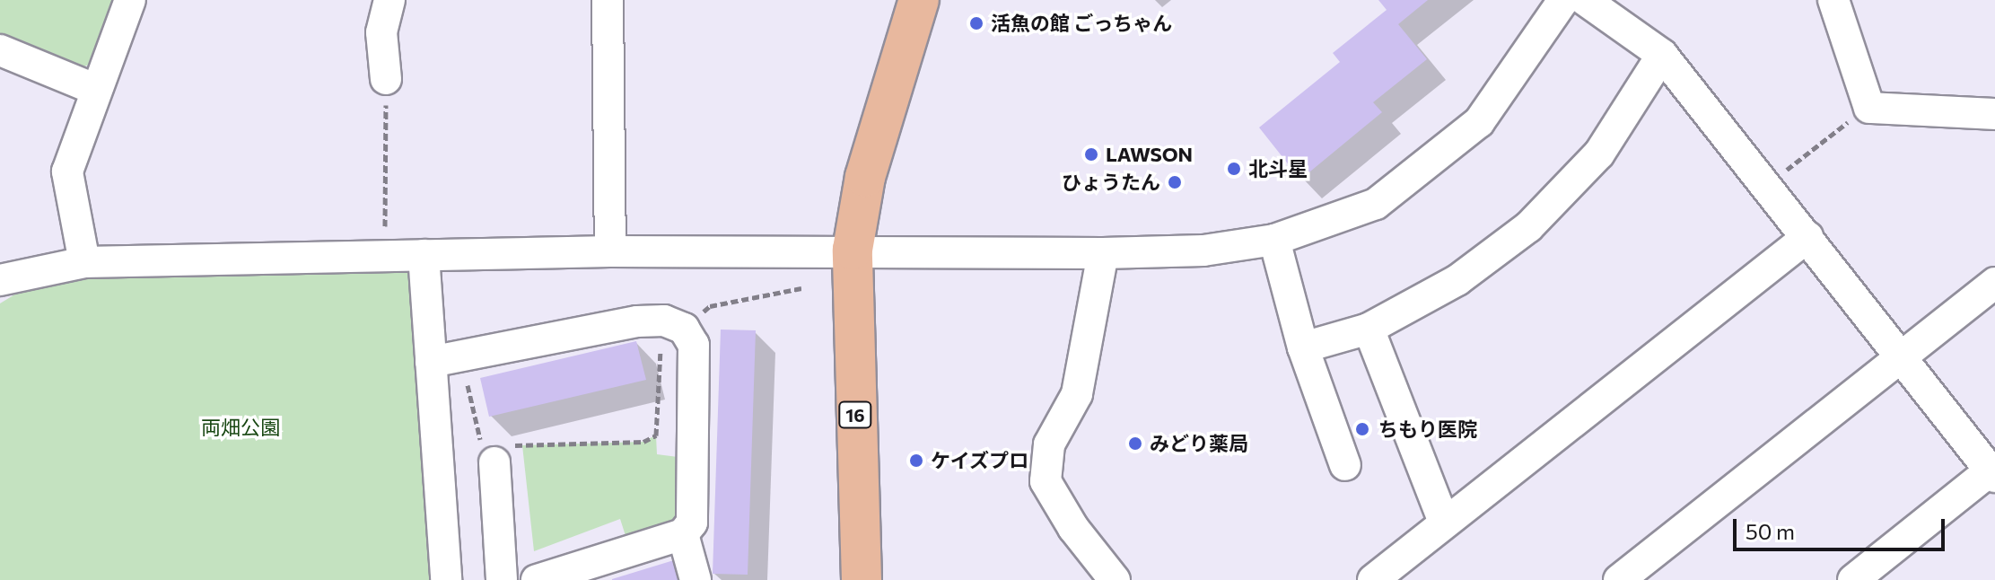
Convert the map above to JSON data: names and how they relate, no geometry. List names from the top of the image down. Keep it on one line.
{"streets":{"main road":["16"]},"parks":["両畑公園"],"places":["活魚の館 ごっちゃん","LAWSON","北斗星","ひょうたん","ちもり医院","みどり薬局","ケイズプロ"],"scale_bar":"50 m"}
